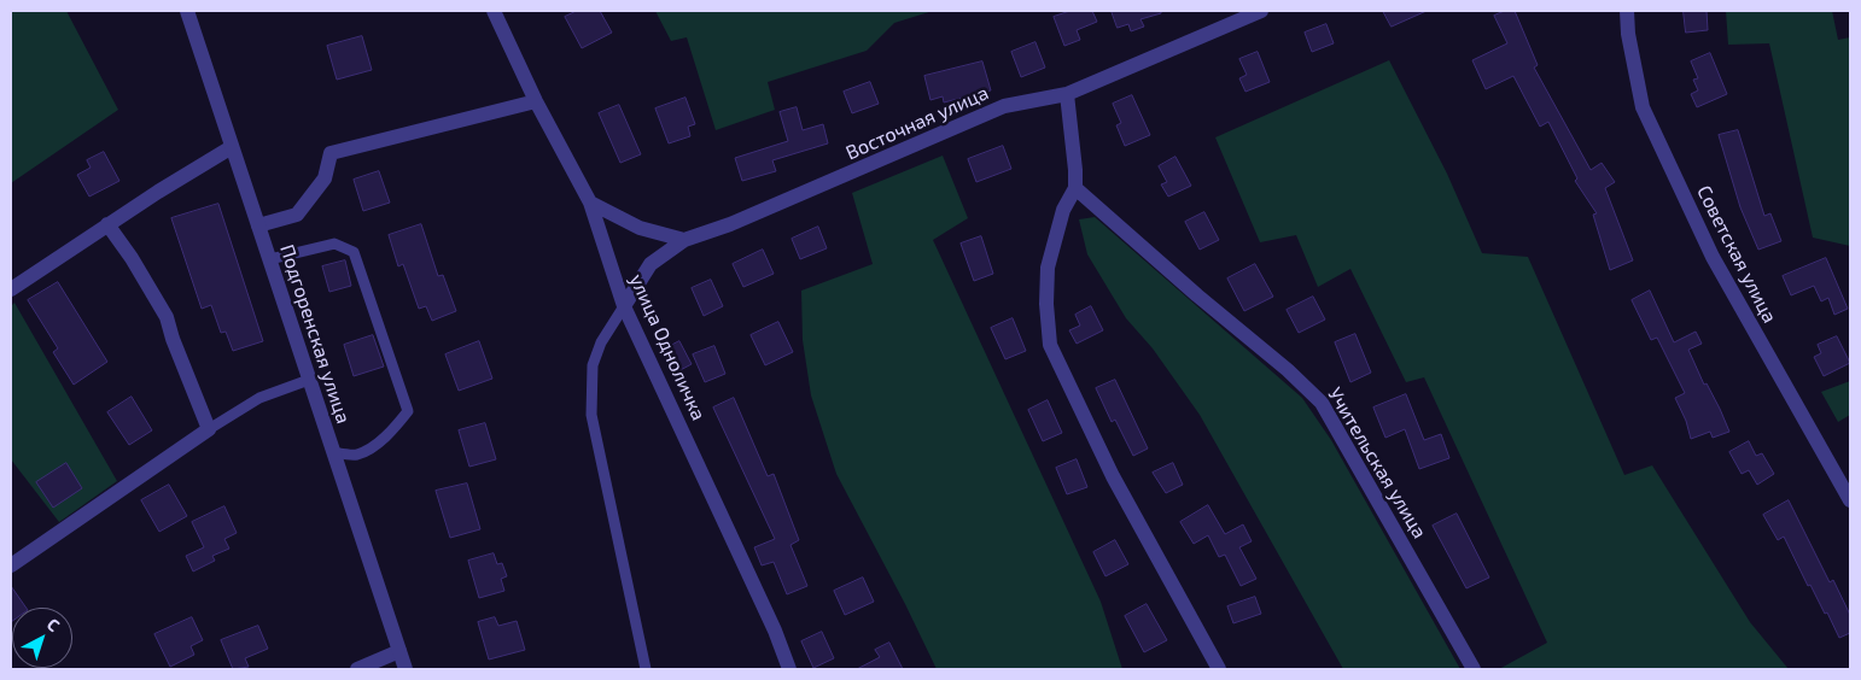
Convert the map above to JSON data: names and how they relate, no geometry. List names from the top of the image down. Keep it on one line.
{"streets":{"street":["Восточная улица","Советская улица","Подгоренская улица","улица Одноличка","Учительская улица"]},"crossings":[["Восточная улица","улица Одноличка"]],"north":"top right"}
